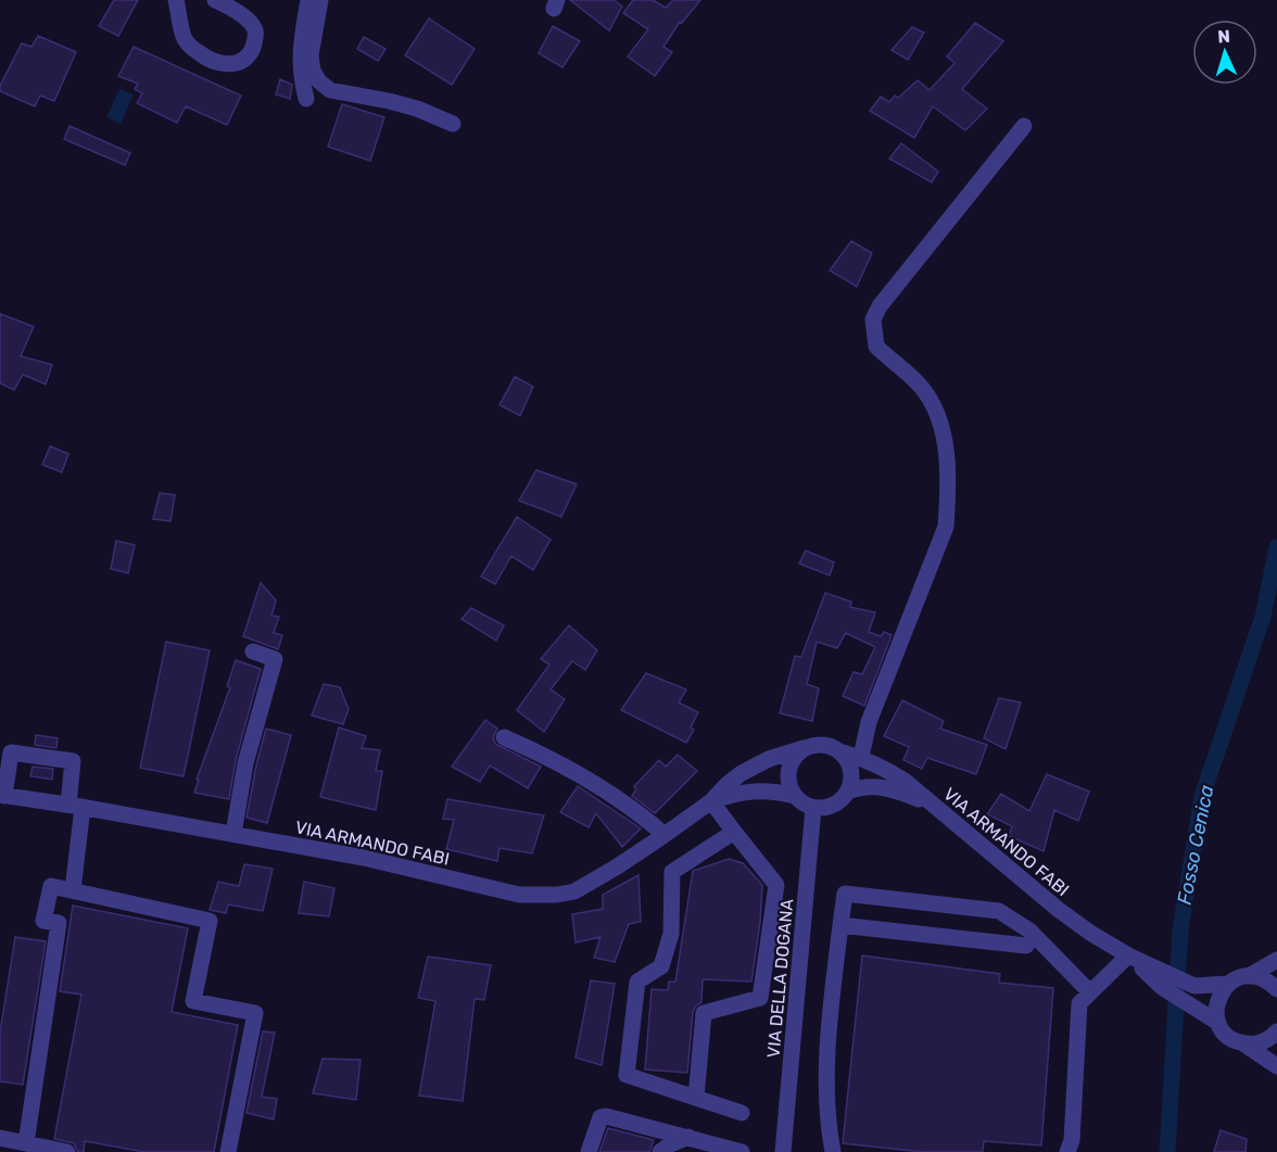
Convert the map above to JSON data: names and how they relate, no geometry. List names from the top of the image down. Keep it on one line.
{"streets":{"street":["VIA ARMANDO FABI","VIA DELLA DOGANA"]},"crossings":[["VIA ARMANDO FABI","VIA DELLA DOGANA"]],"water":["Fosso Cenica"],"north":"top"}
